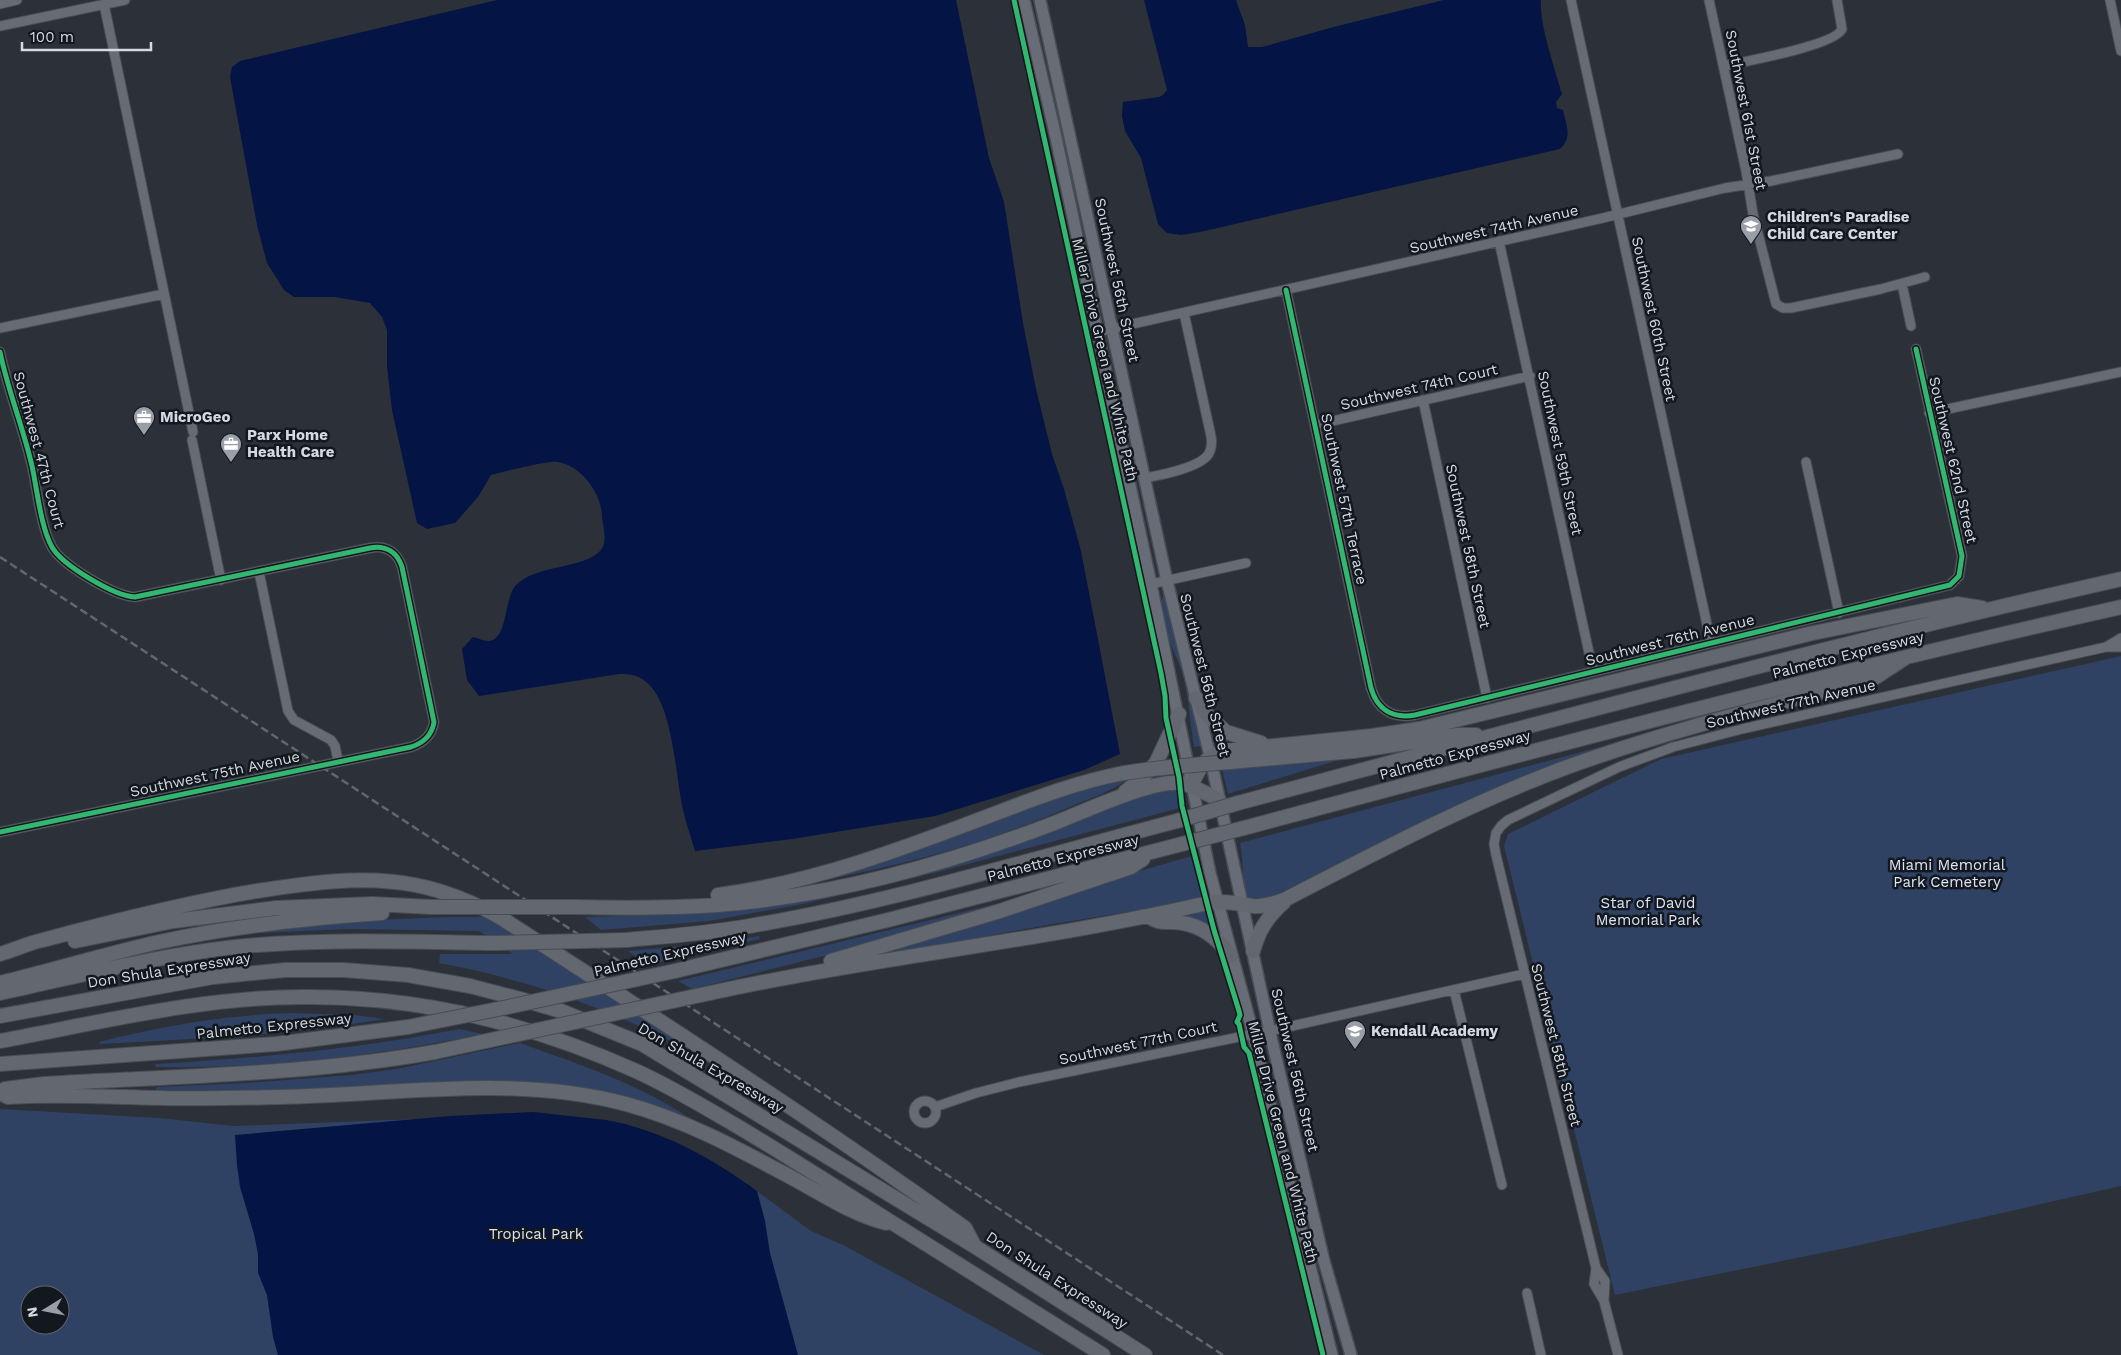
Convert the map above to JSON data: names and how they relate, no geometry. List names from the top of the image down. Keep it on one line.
{"streets":{"highway":["Palmetto Expressway","Don Shula Expressway"],"main road":["Southwest 56th Street"],"street":["Southwest 61st Street","Southwest 74th Avenue","Southwest 60th Street","Southwest 74th Court","Southwest 47th Court","Southwest 59th Street","Southwest 62nd Street","Southwest 57th Terrace","Southwest 58th Street","Southwest 76th Avenue","Southwest 77th Avenue","Southwest 75th Avenue","Southwest 77th Court"],"cycle path":["Miller Drive Green and White Path"]},"crossings":[["Southwest 61st Street","Southwest 74th Avenue"],["Southwest 74th Avenue","Southwest 56th Street"],["Southwest 74th Avenue","Southwest 60th Street"],["Southwest 74th Avenue","Southwest 59th Street"],["Southwest 74th Avenue","Southwest 57th Terrace"],["Southwest 56th Street","Southwest 77th Court"],["Southwest 60th Street","Southwest 76th Avenue"],["Southwest 74th Court","Southwest 59th Street"],["Southwest 74th Court","Southwest 57th Terrace"],["Southwest 74th Court","Southwest 58th Street"],["Southwest 59th Street","Southwest 76th Avenue"],["Southwest 62nd Street","Southwest 76th Avenue"],["Southwest 57th Terrace","Southwest 76th Avenue"],["Southwest 58th Street","Southwest 76th Avenue"],["Southwest 58th Street","Southwest 77th Avenue"],["Southwest 58th Street","Southwest 77th Court"]],"parks":["Miami Memorial Park Cemetery","Star of David Memorial Park","Tropical Park"],"places":{"school or university":["Children's Paradise Child Care Center","Kendall Academy"],"office":["MicroGeo","Parx Home Health Care"]},"scale_bar":"100 m","north":"left"}
